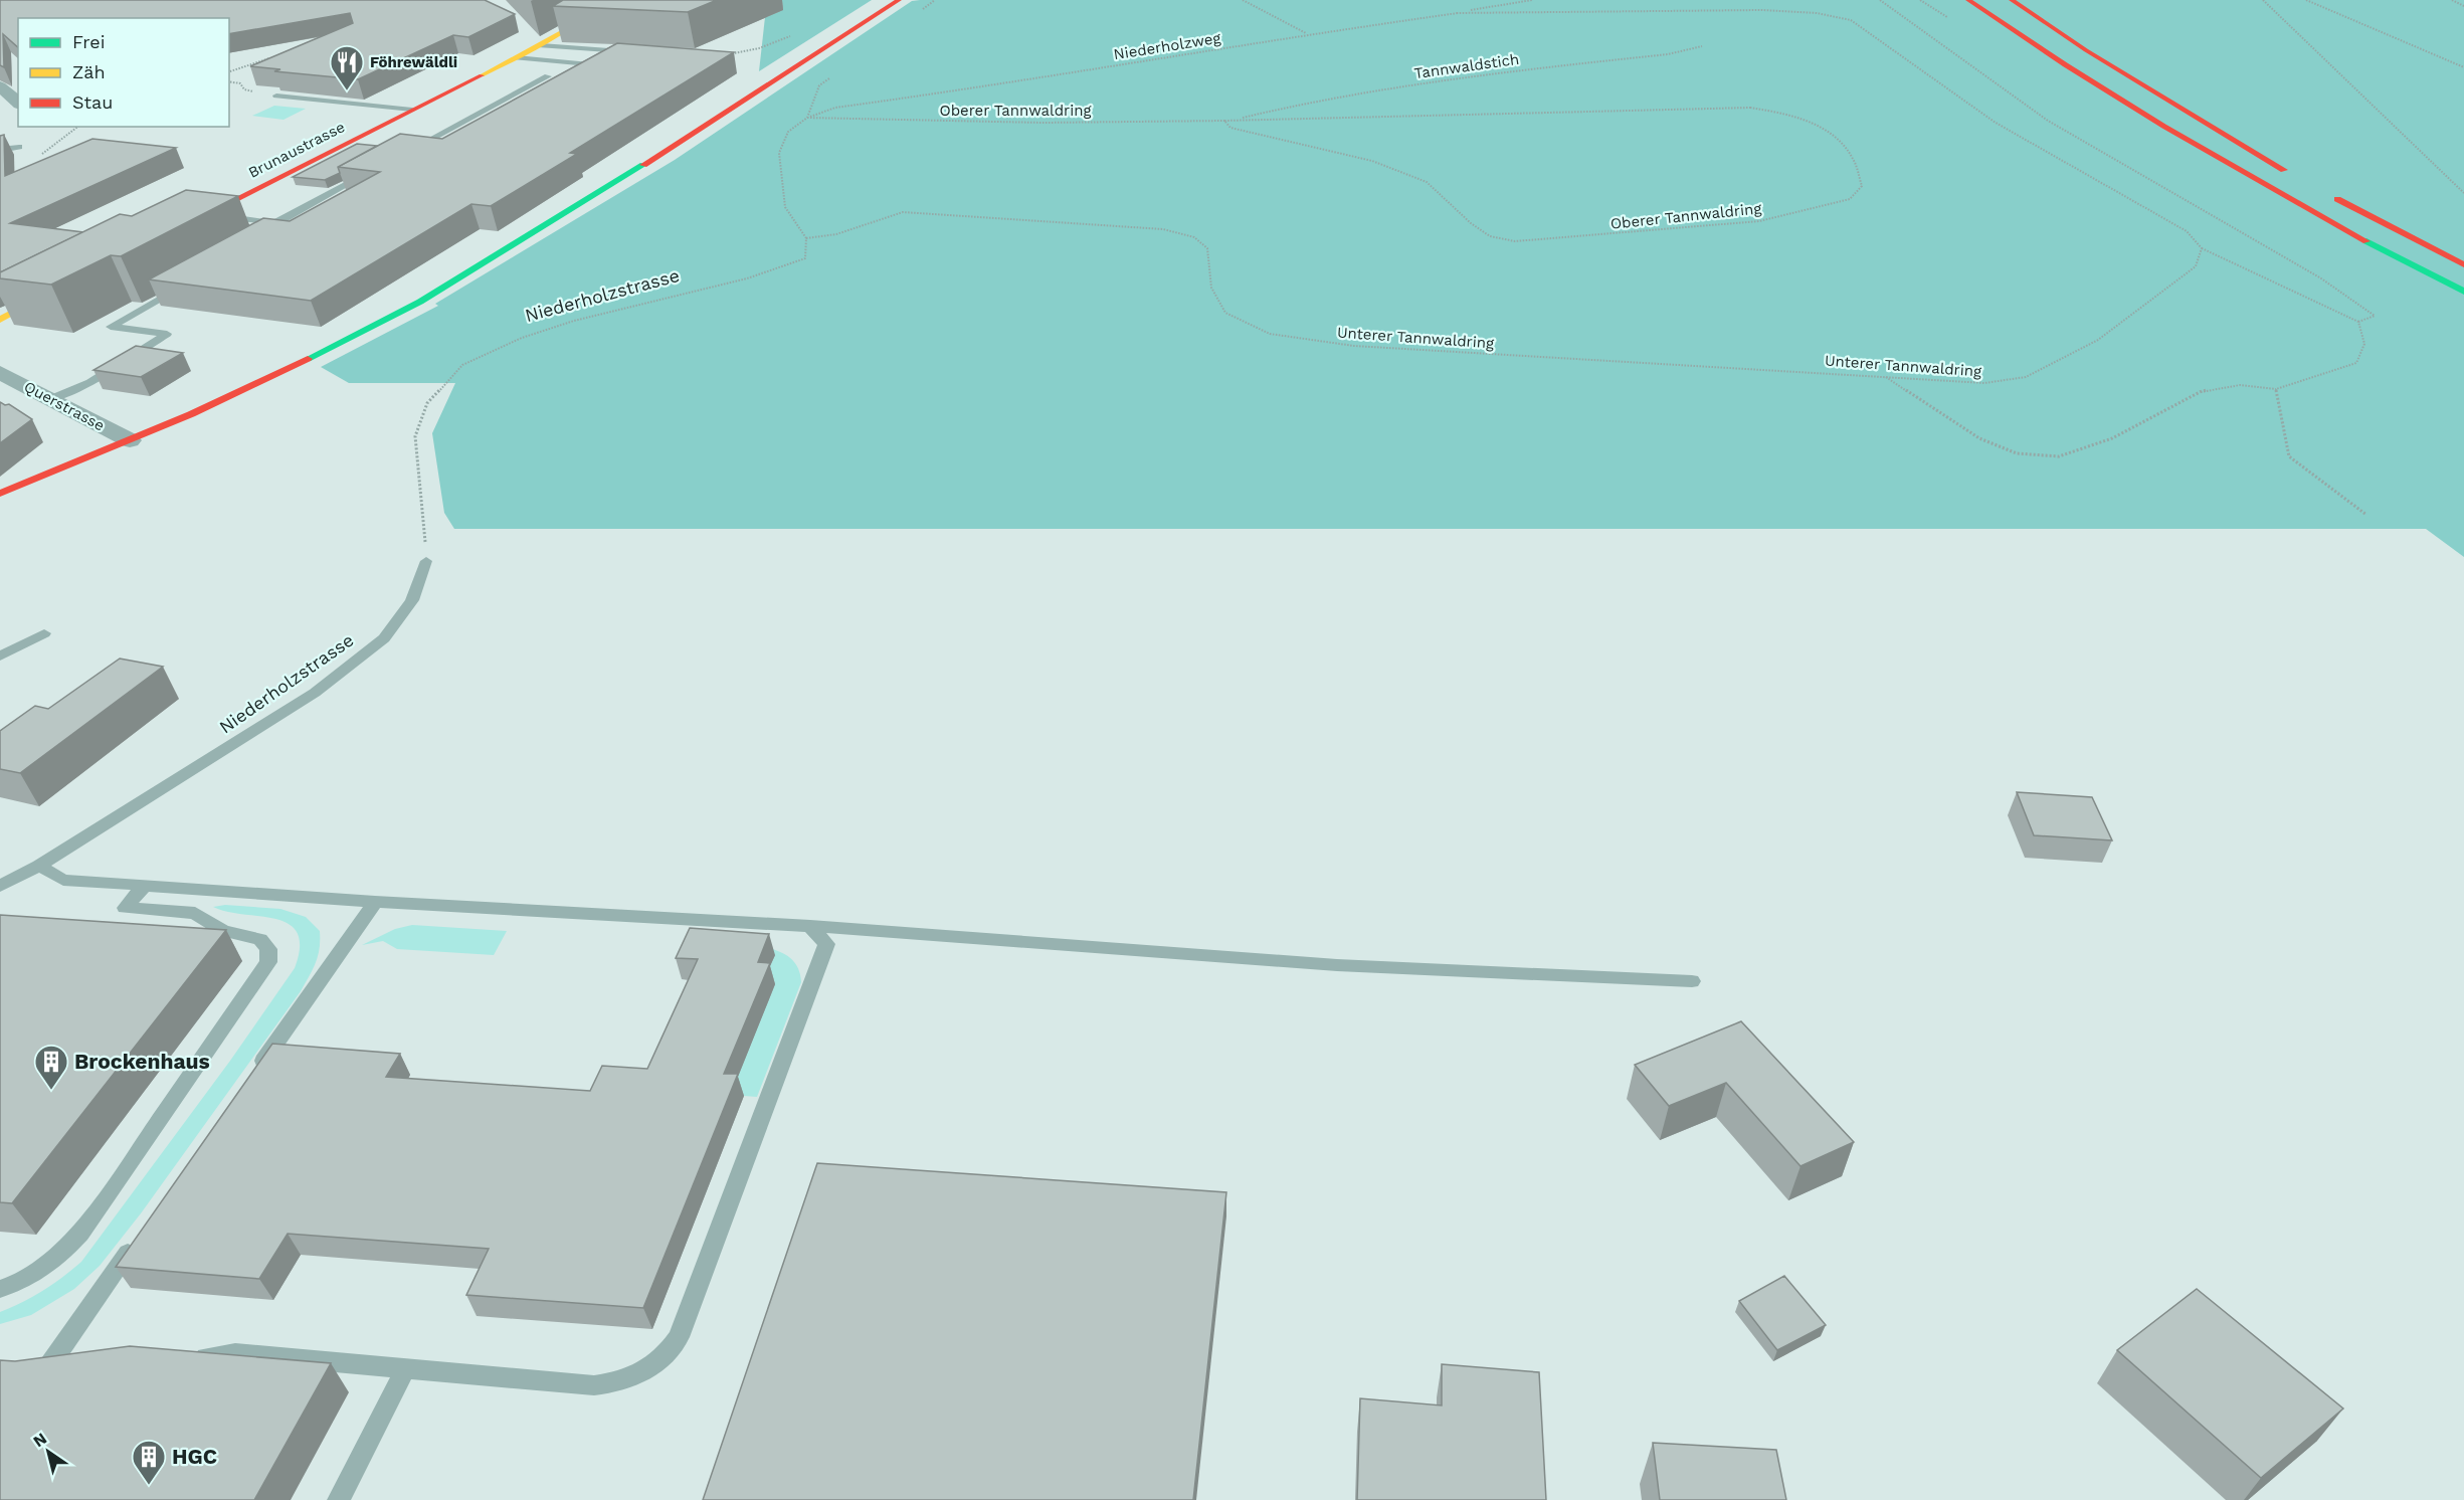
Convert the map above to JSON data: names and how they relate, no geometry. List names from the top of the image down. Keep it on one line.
{"streets":{"main road":["Brunaustrasse"],"street":["Querstrasse"],"lane":["Niederholzstrasse"],"path":["Niederholzweg","Tannwaldstich","Oberer Tannwaldring","Unterer Tannwaldring"]},"crossings":[["Niederholzweg","Oberer Tannwaldring"],["Tannwaldstich","Oberer Tannwaldring"],["Niederholzstrasse","Unterer Tannwaldring"]],"places":{"restaurant":["Föhrewäldli"],"building":["Brockenhaus","HGC"]},"legend":["Frei","Zäh","Stau"],"north":"top left"}
